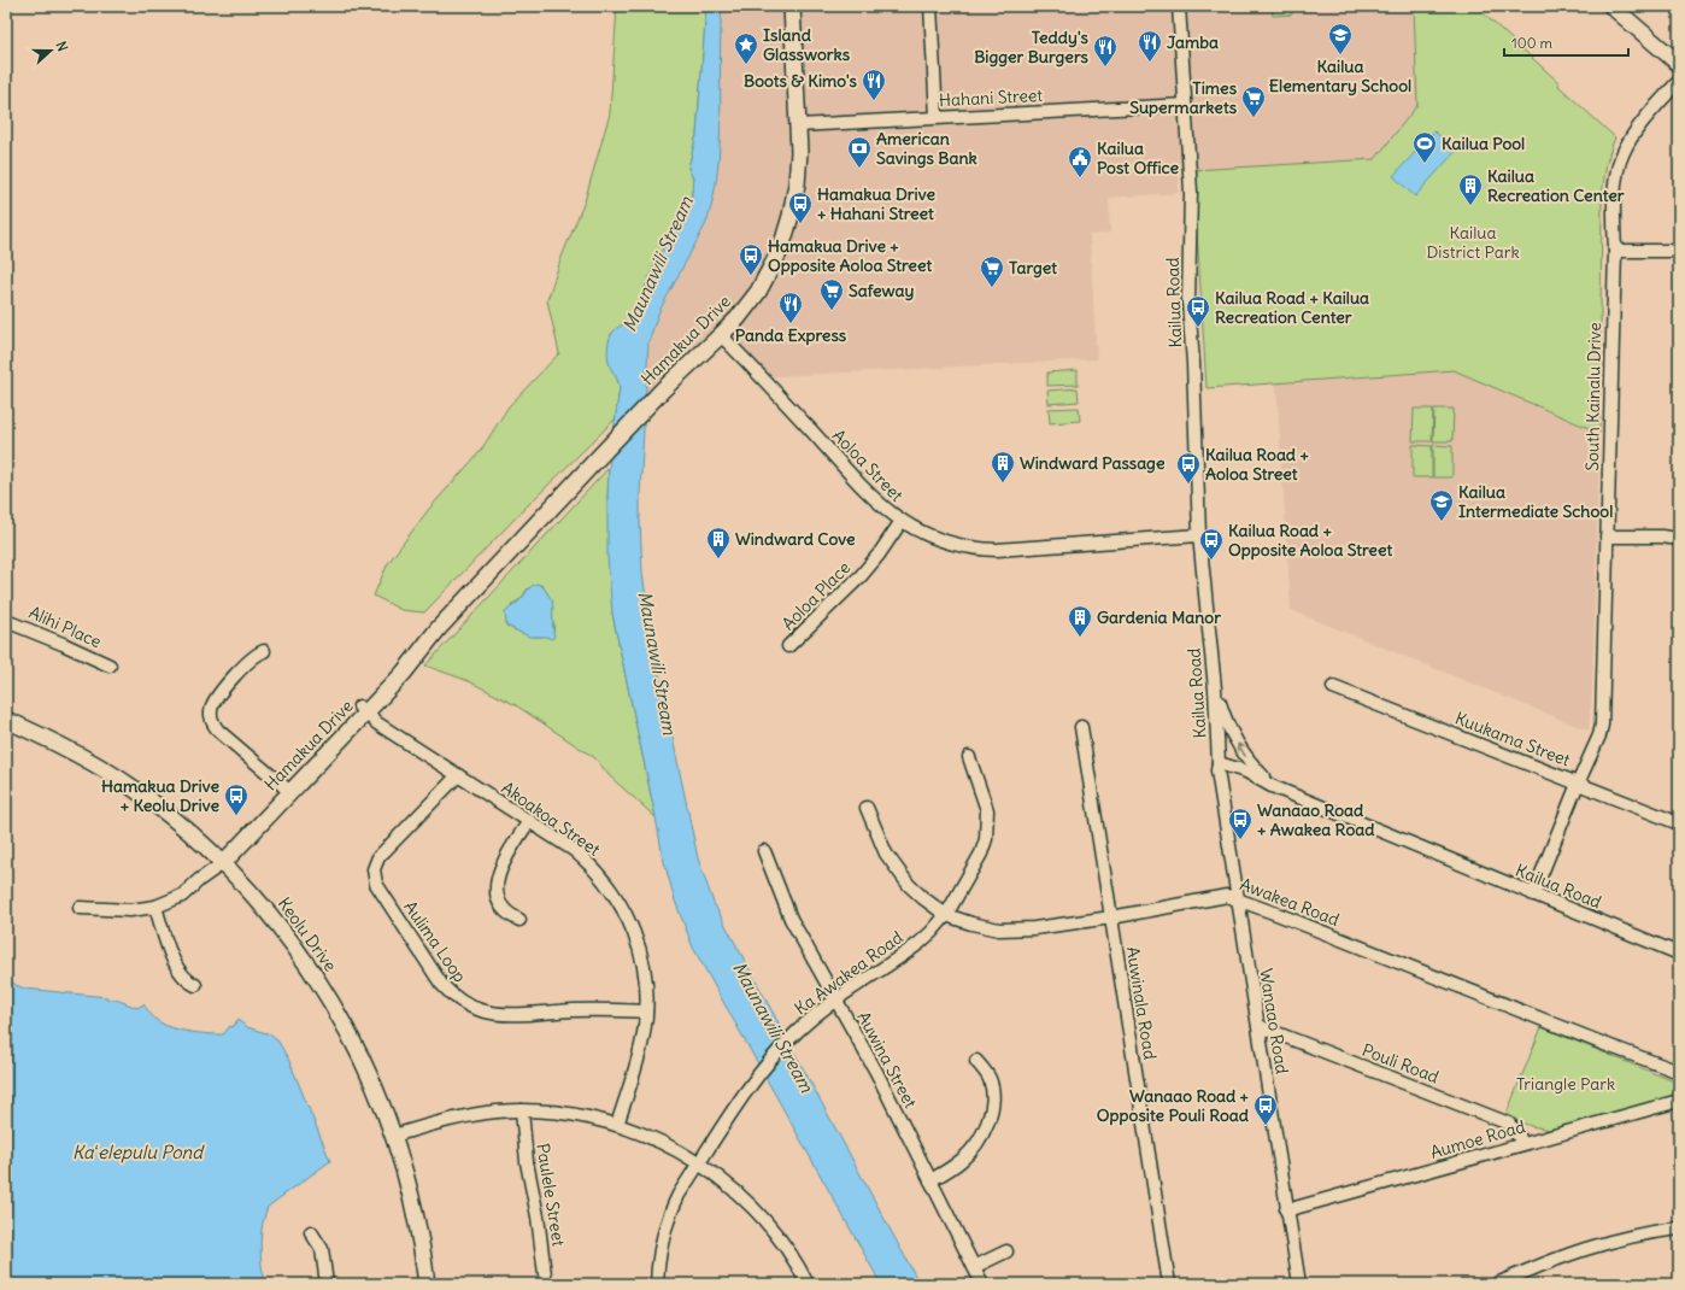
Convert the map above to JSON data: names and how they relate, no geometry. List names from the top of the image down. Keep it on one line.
{"streets":{"main road":["Hamakua Drive","Keolu Drive"],"street":["Hahani Street","Kailua Road","South Kainalu Drive","Aoloa Street","Aoloa Place","Alihi Place","Kuukama Street","Akoakoa Street","Awakea Road","Aulima Loop","Ka Awakea Road","Auwinala Road","Wanaao Road","Auwina Street","Pouli Road","Aumoe Road","Paulele Street"]},"crossings":[["Hahani Street","Kailua Road"],["Hahani Street","Hamakua Drive"],["Kailua Road","South Kainalu Drive"],["Kailua Road","Aoloa Street"],["Kailua Road","Wanaao Road"],["Hamakua Drive","Aoloa Street"],["Hamakua Drive","Akoakoa Street"],["Hamakua Drive","Keolu Drive"],["South Kainalu Drive","Kuukama Street"],["Aoloa Street","Aoloa Place"],["Akoakoa Street","Aulima Loop"],["Awakea Road","Ka Awakea Road"],["Awakea Road","Auwinala Road"],["Awakea Road","Wanaao Road"],["Ka Awakea Road","Auwina Street"],["Wanaao Road","Pouli Road"],["Wanaao Road","Aumoe Road"],["Pouli Road","Aumoe Road"]],"water":["Maunawili Stream","Kaʻelepulu Pond"],"parks":["Kailua District Park","Triangle Park"],"places":{"school or university":["Kailua Elementary School","Kailua Intermediate School"],"restaurant":["Jamba","Teddy's Bigger Burgers","Boots & Kimo's","Panda Express"],"place":["Island Glassworks"],"supermarket":["Times Supermarkets","Target","Safeway"],"sports":["Kailua Pool"],"bank":["American Savings Bank"],"public building":["Kailua Post Office"],"building":["Kailua Recreation Center","Windward Passage","Windward Cove","Gardenia Manor"],"bus stop":["Hamakua Drive + Hahani Street","Hamakua Drive + Opposite Aoloa Street","Kailua Road + Kailua Recreation Center","Kailua Road + Aoloa Street","Kailua Road + Opposite Aoloa Street","Hamakua Drive + Keolu Drive","Wanaao Road + Awakea Road","Wanaao Road + Opposite Pouli Road"]},"scale_bar":"100 m","north":"right"}
